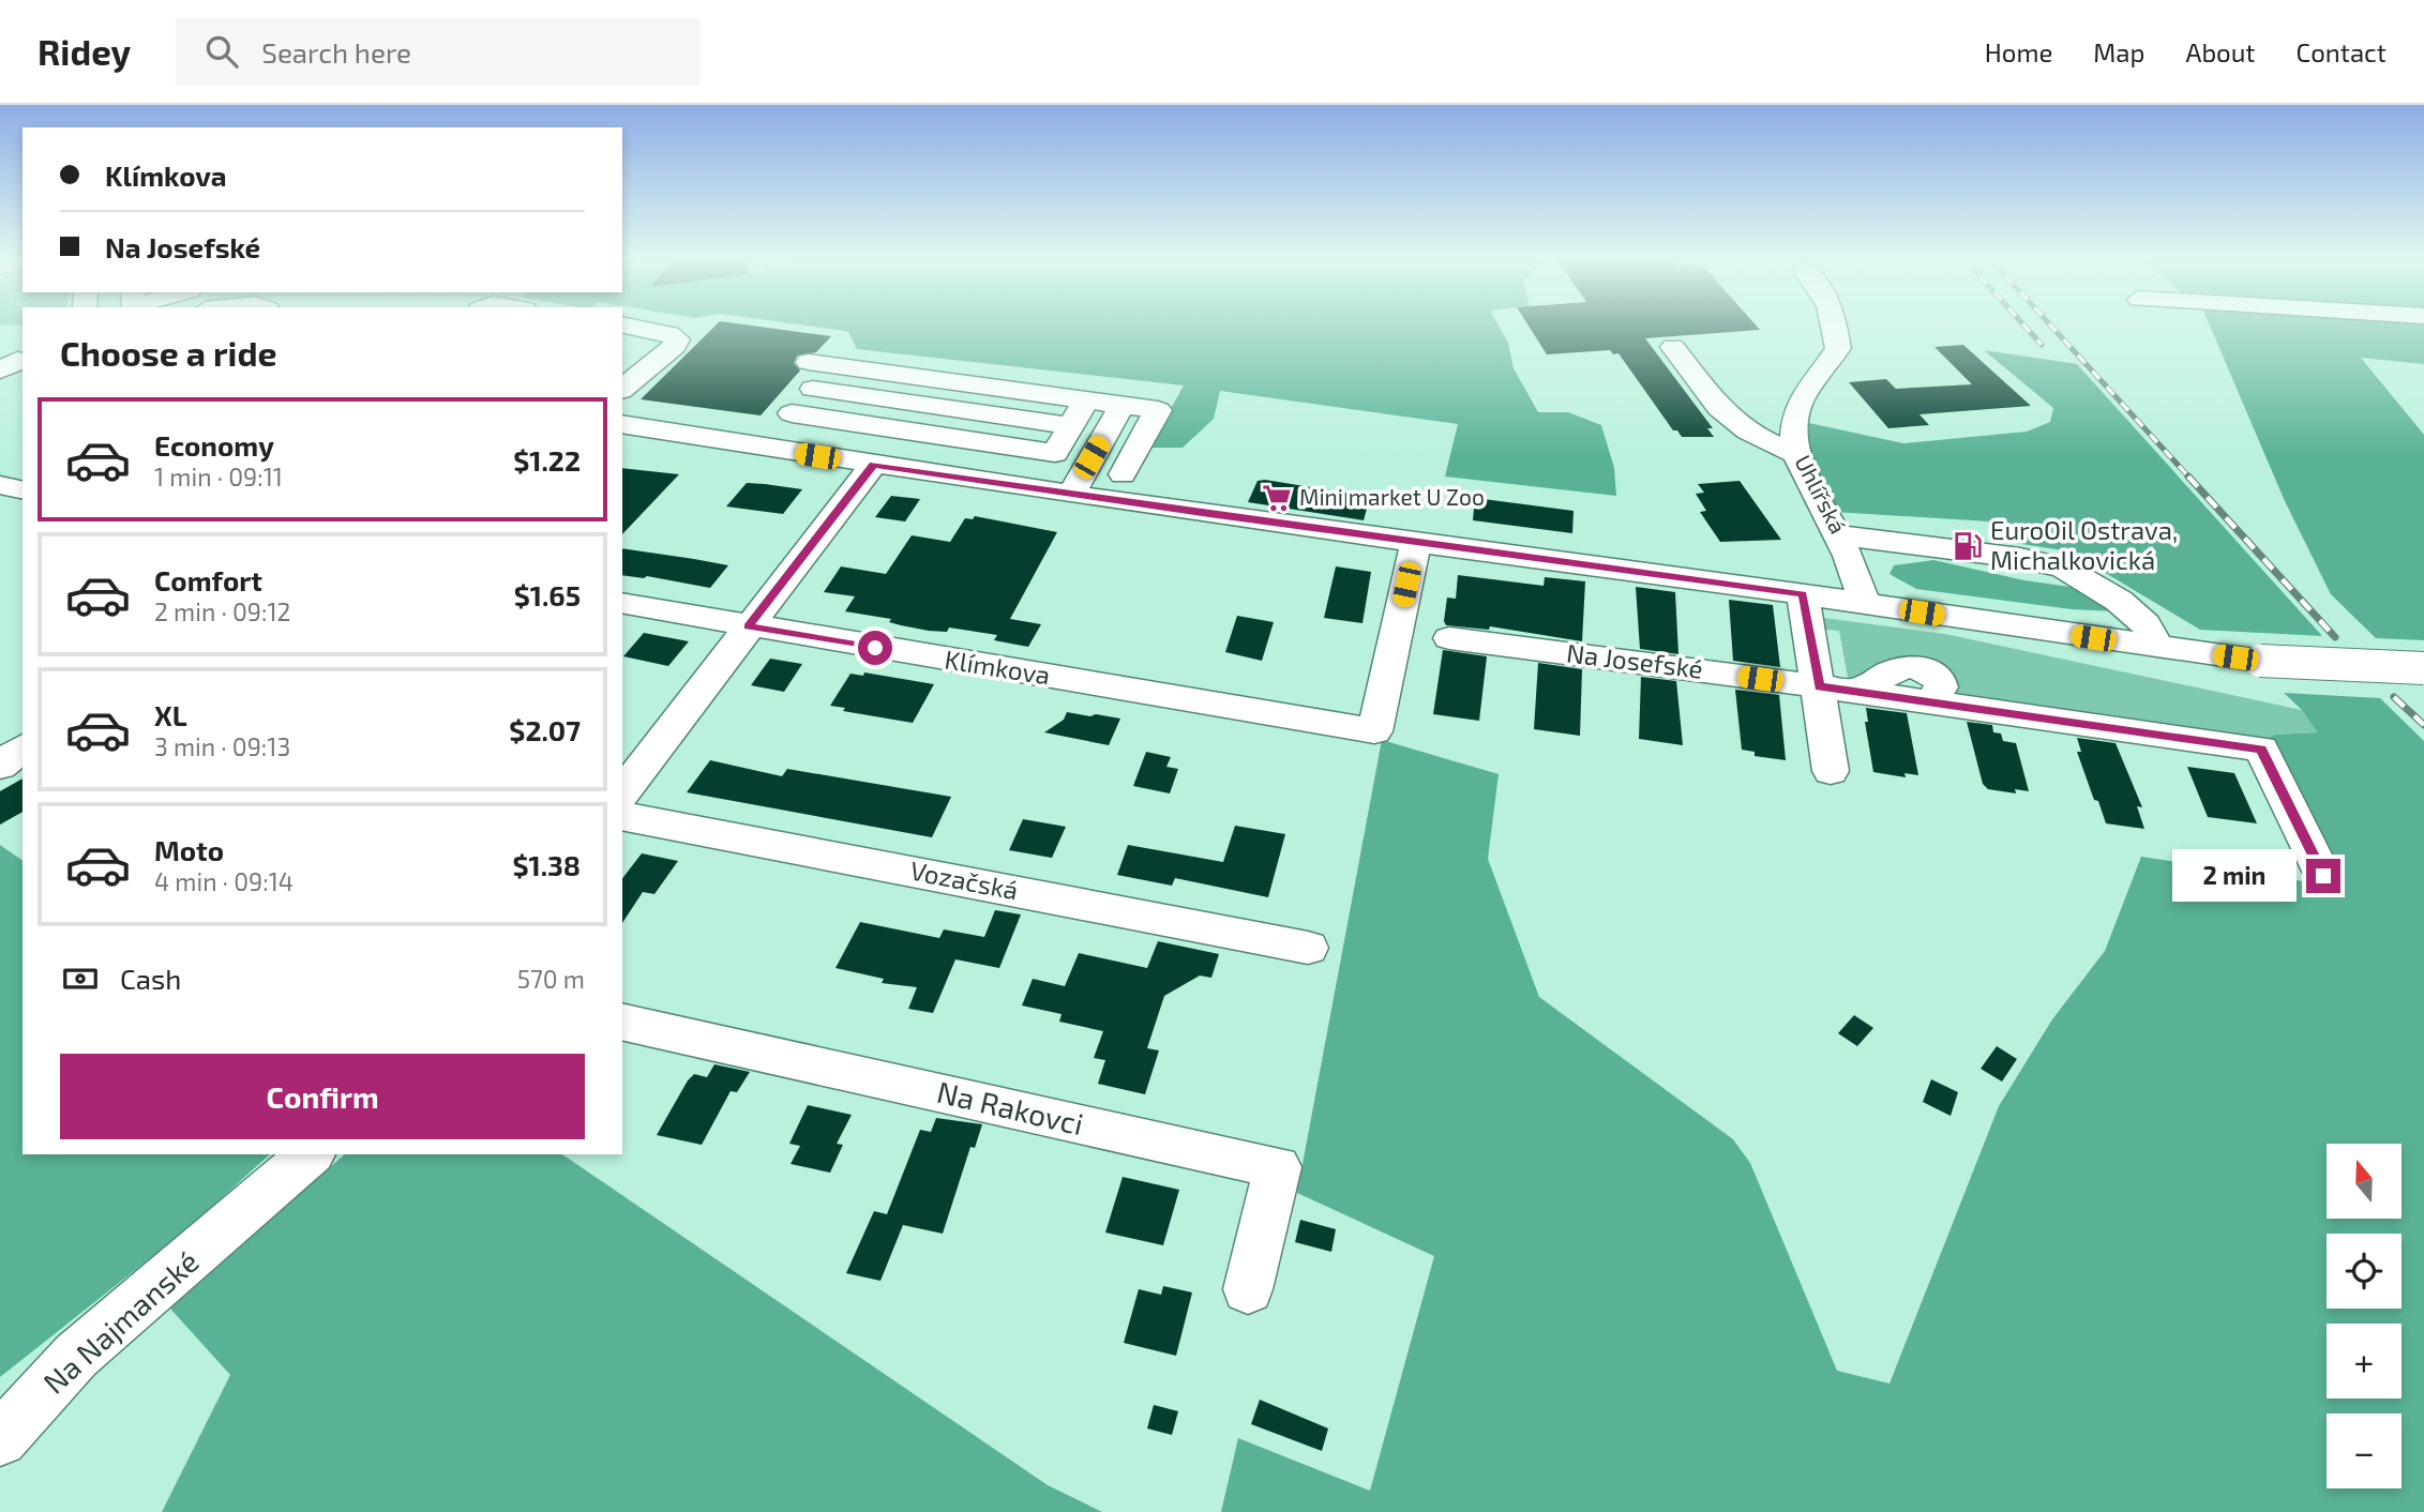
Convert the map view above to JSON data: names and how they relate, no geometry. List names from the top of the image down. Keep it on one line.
{"streets":{"street":["Uhlířská","Na Josefské","Klímkova","Vozačská","Na Rakovci","Na Najmanské"]},"places":{"supermarket":["Mini market U Zoo"],"fuel station":["EuroOil Ostrava, Michalkovická"]},"north":"top","page":{"header":"Ridey","search":"Search here","nav":["Home","Map","About","Contact"],"banner":["Klímkova","Na Josefské"],"heading":"Choose a ride","list":[{"name":"Economy","note":"1 min · 09:11","value":"$1.22"},{"name":"Comfort","note":"2 min · 09:12","value":"$1.65"},{"name":"XL","note":"3 min · 09:13","value":"$2.07"},{"name":"Moto","note":"4 min · 09:14","value":"$1.38"}],"bubble":"2 min","pay":["Cash","570 m"],"buttons":"Confirm","map_buttons":["+","−"]}}
